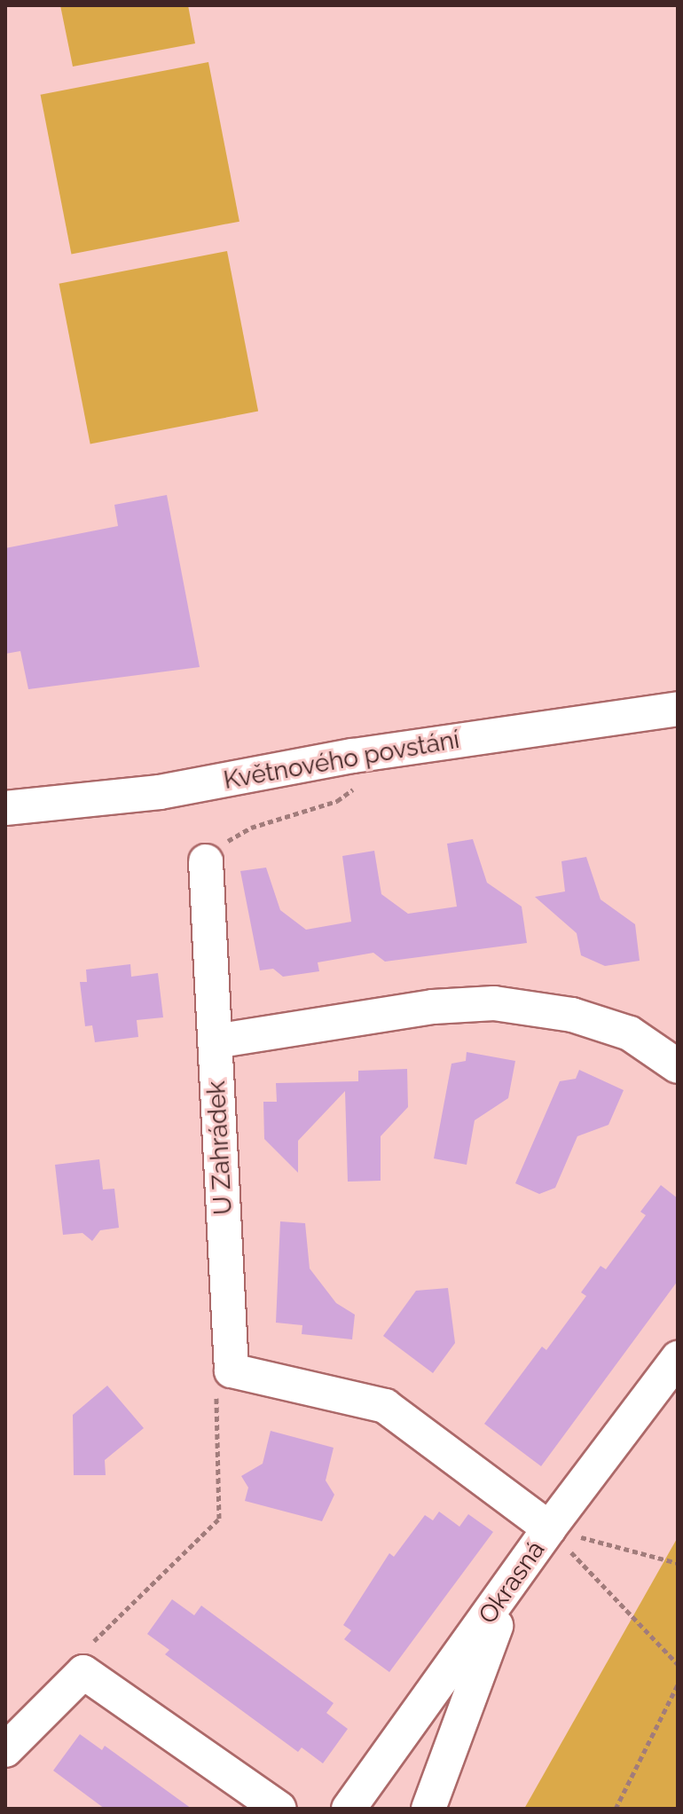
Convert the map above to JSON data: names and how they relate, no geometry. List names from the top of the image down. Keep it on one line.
{"streets":{"street":["Květnového povstání","U Zahrádek","Okrasná"]}}
